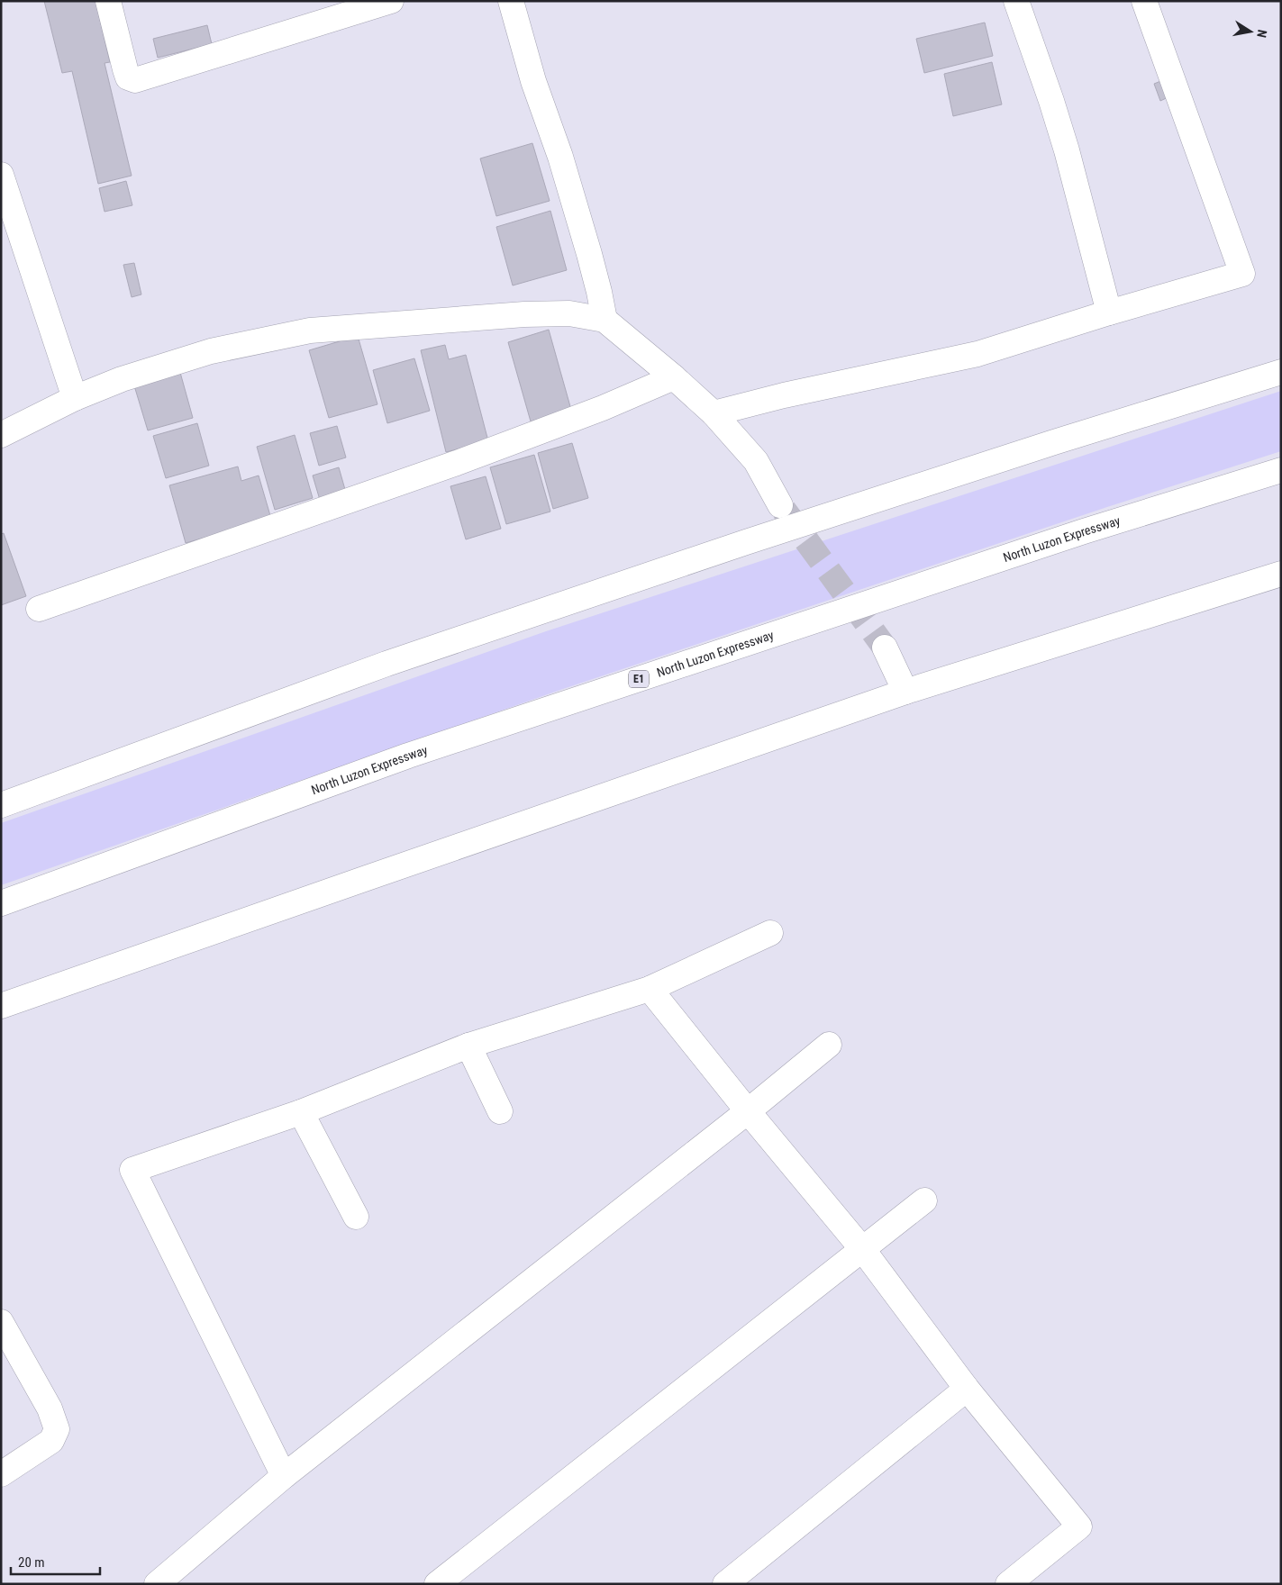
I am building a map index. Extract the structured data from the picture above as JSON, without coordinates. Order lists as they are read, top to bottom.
{
  "streets": {
    "main road": ["North Luzon Expressway", "E1"]
  },
  "scale_bar": "20 m",
  "north": "right"
}
